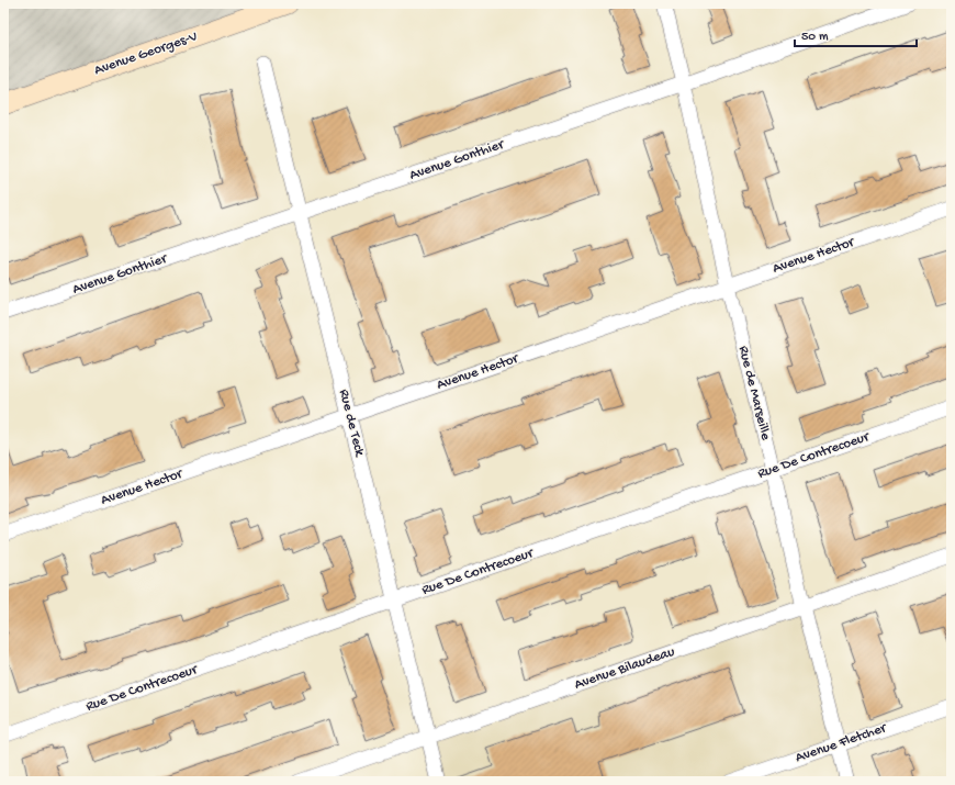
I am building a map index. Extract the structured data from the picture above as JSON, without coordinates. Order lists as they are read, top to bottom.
{
  "streets": {
    "street": [
      "Avenue Georges-V",
      "Avenue Gonthier",
      "Avenue Hector",
      "Rue de Marseille",
      "Rue de Teck",
      "Rue De Contrecoeur",
      "Avenue Bilaudeau",
      "Avenue Fletcher"
    ]
  },
  "crossings": [
    ["Avenue Gonthier", "Rue de Marseille"],
    ["Avenue Gonthier", "Rue de Teck"],
    ["Avenue Hector", "Rue de Marseille"],
    ["Avenue Hector", "Rue de Teck"],
    ["Rue de Marseille", "Rue De Contrecoeur"],
    ["Rue de Marseille", "Avenue Bilaudeau"],
    ["Rue de Marseille", "Avenue Fletcher"],
    ["Rue de Teck", "Rue De Contrecoeur"],
    ["Rue de Teck", "Avenue Bilaudeau"]
  ],
  "scale_bar": "50 m"
}
